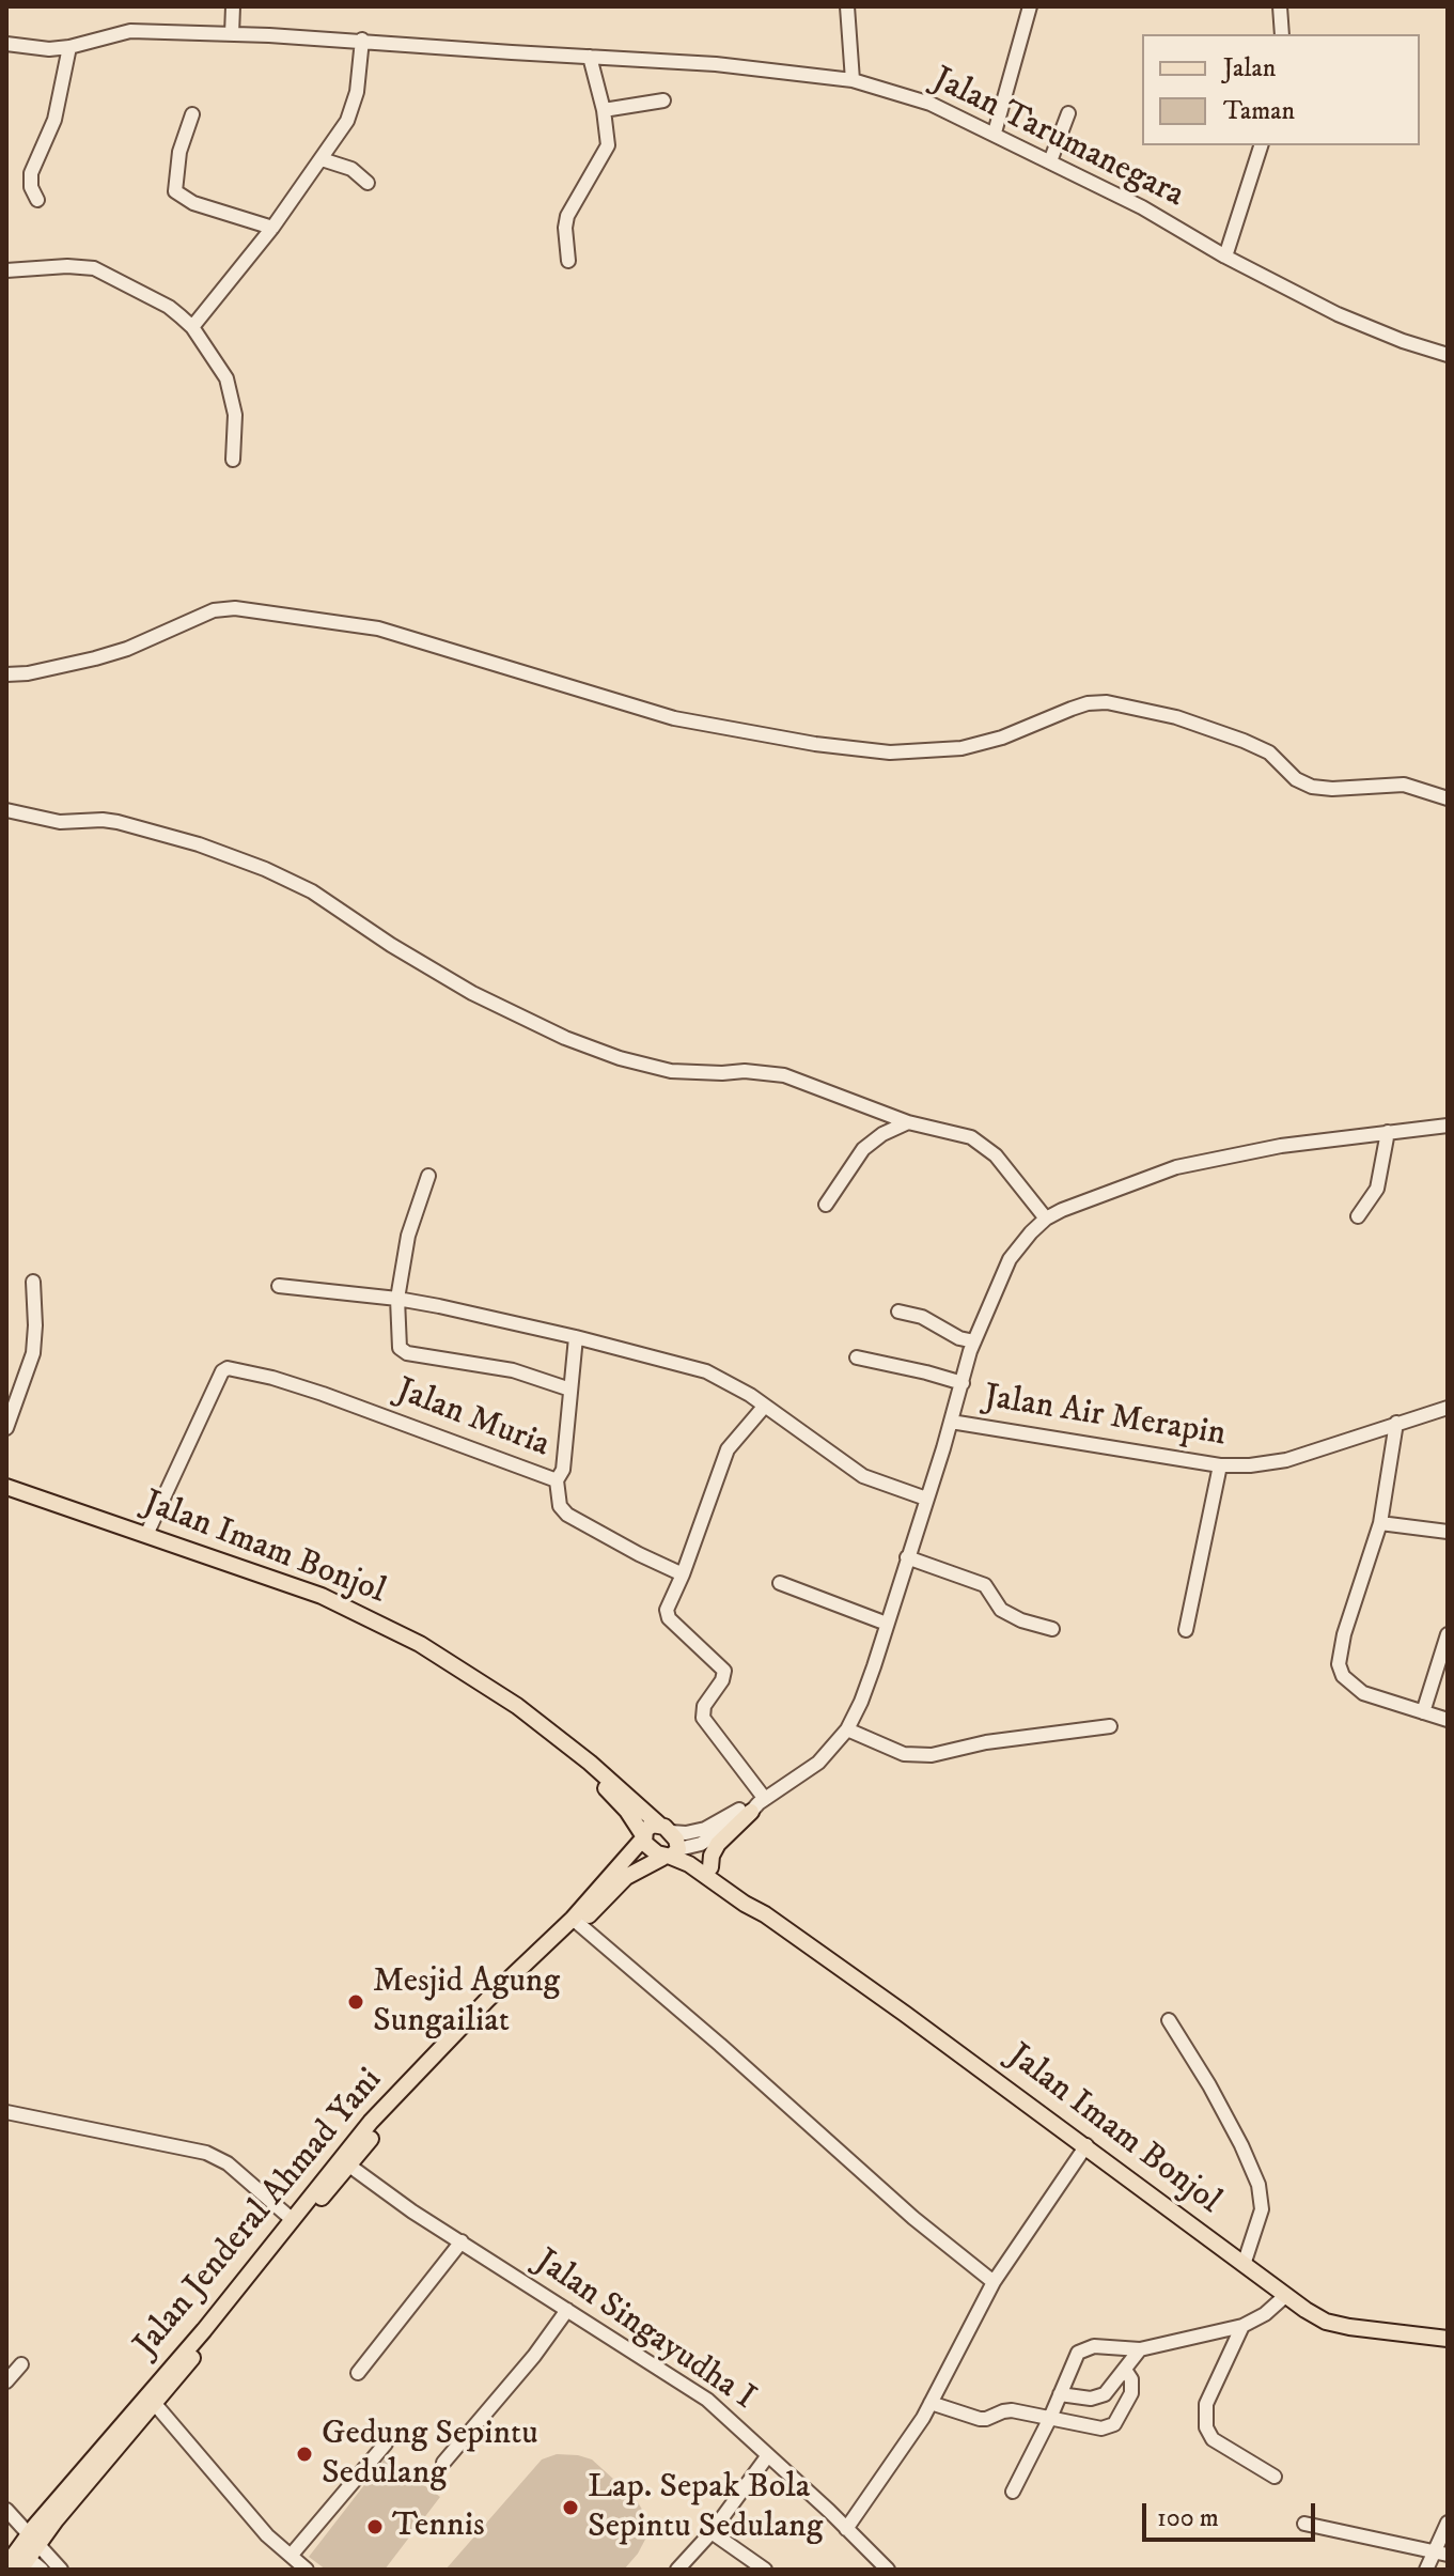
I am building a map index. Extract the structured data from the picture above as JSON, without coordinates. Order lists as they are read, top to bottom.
{
  "streets": {
    "main road": ["Jalan Imam Bonjol", "Jalan Jenderal Ahmad Yani"],
    "street": [
      "Jalan Tarumanegara",
      "Jalan Air Merapin",
      "Jalan Muria",
      "Jalan Singayudha I"
    ]
  },
  "crossings": [
    ["Jalan Muria", "Jalan Imam Bonjol"],
    ["Jalan Imam Bonjol", "Jalan Jenderal Ahmad Yani"],
    ["Jalan Jenderal Ahmad Yani", "Jalan Singayudha I"]
  ],
  "places": [
    "Mesjid Agung Sungailiat",
    "Gedung Sepintu Sedulang",
    "Lap. Sepak Bola Sepintu Sedulang",
    "Tennis"
  ],
  "legend": ["Jalan", "Taman"],
  "scale_bar": "100 m"
}
